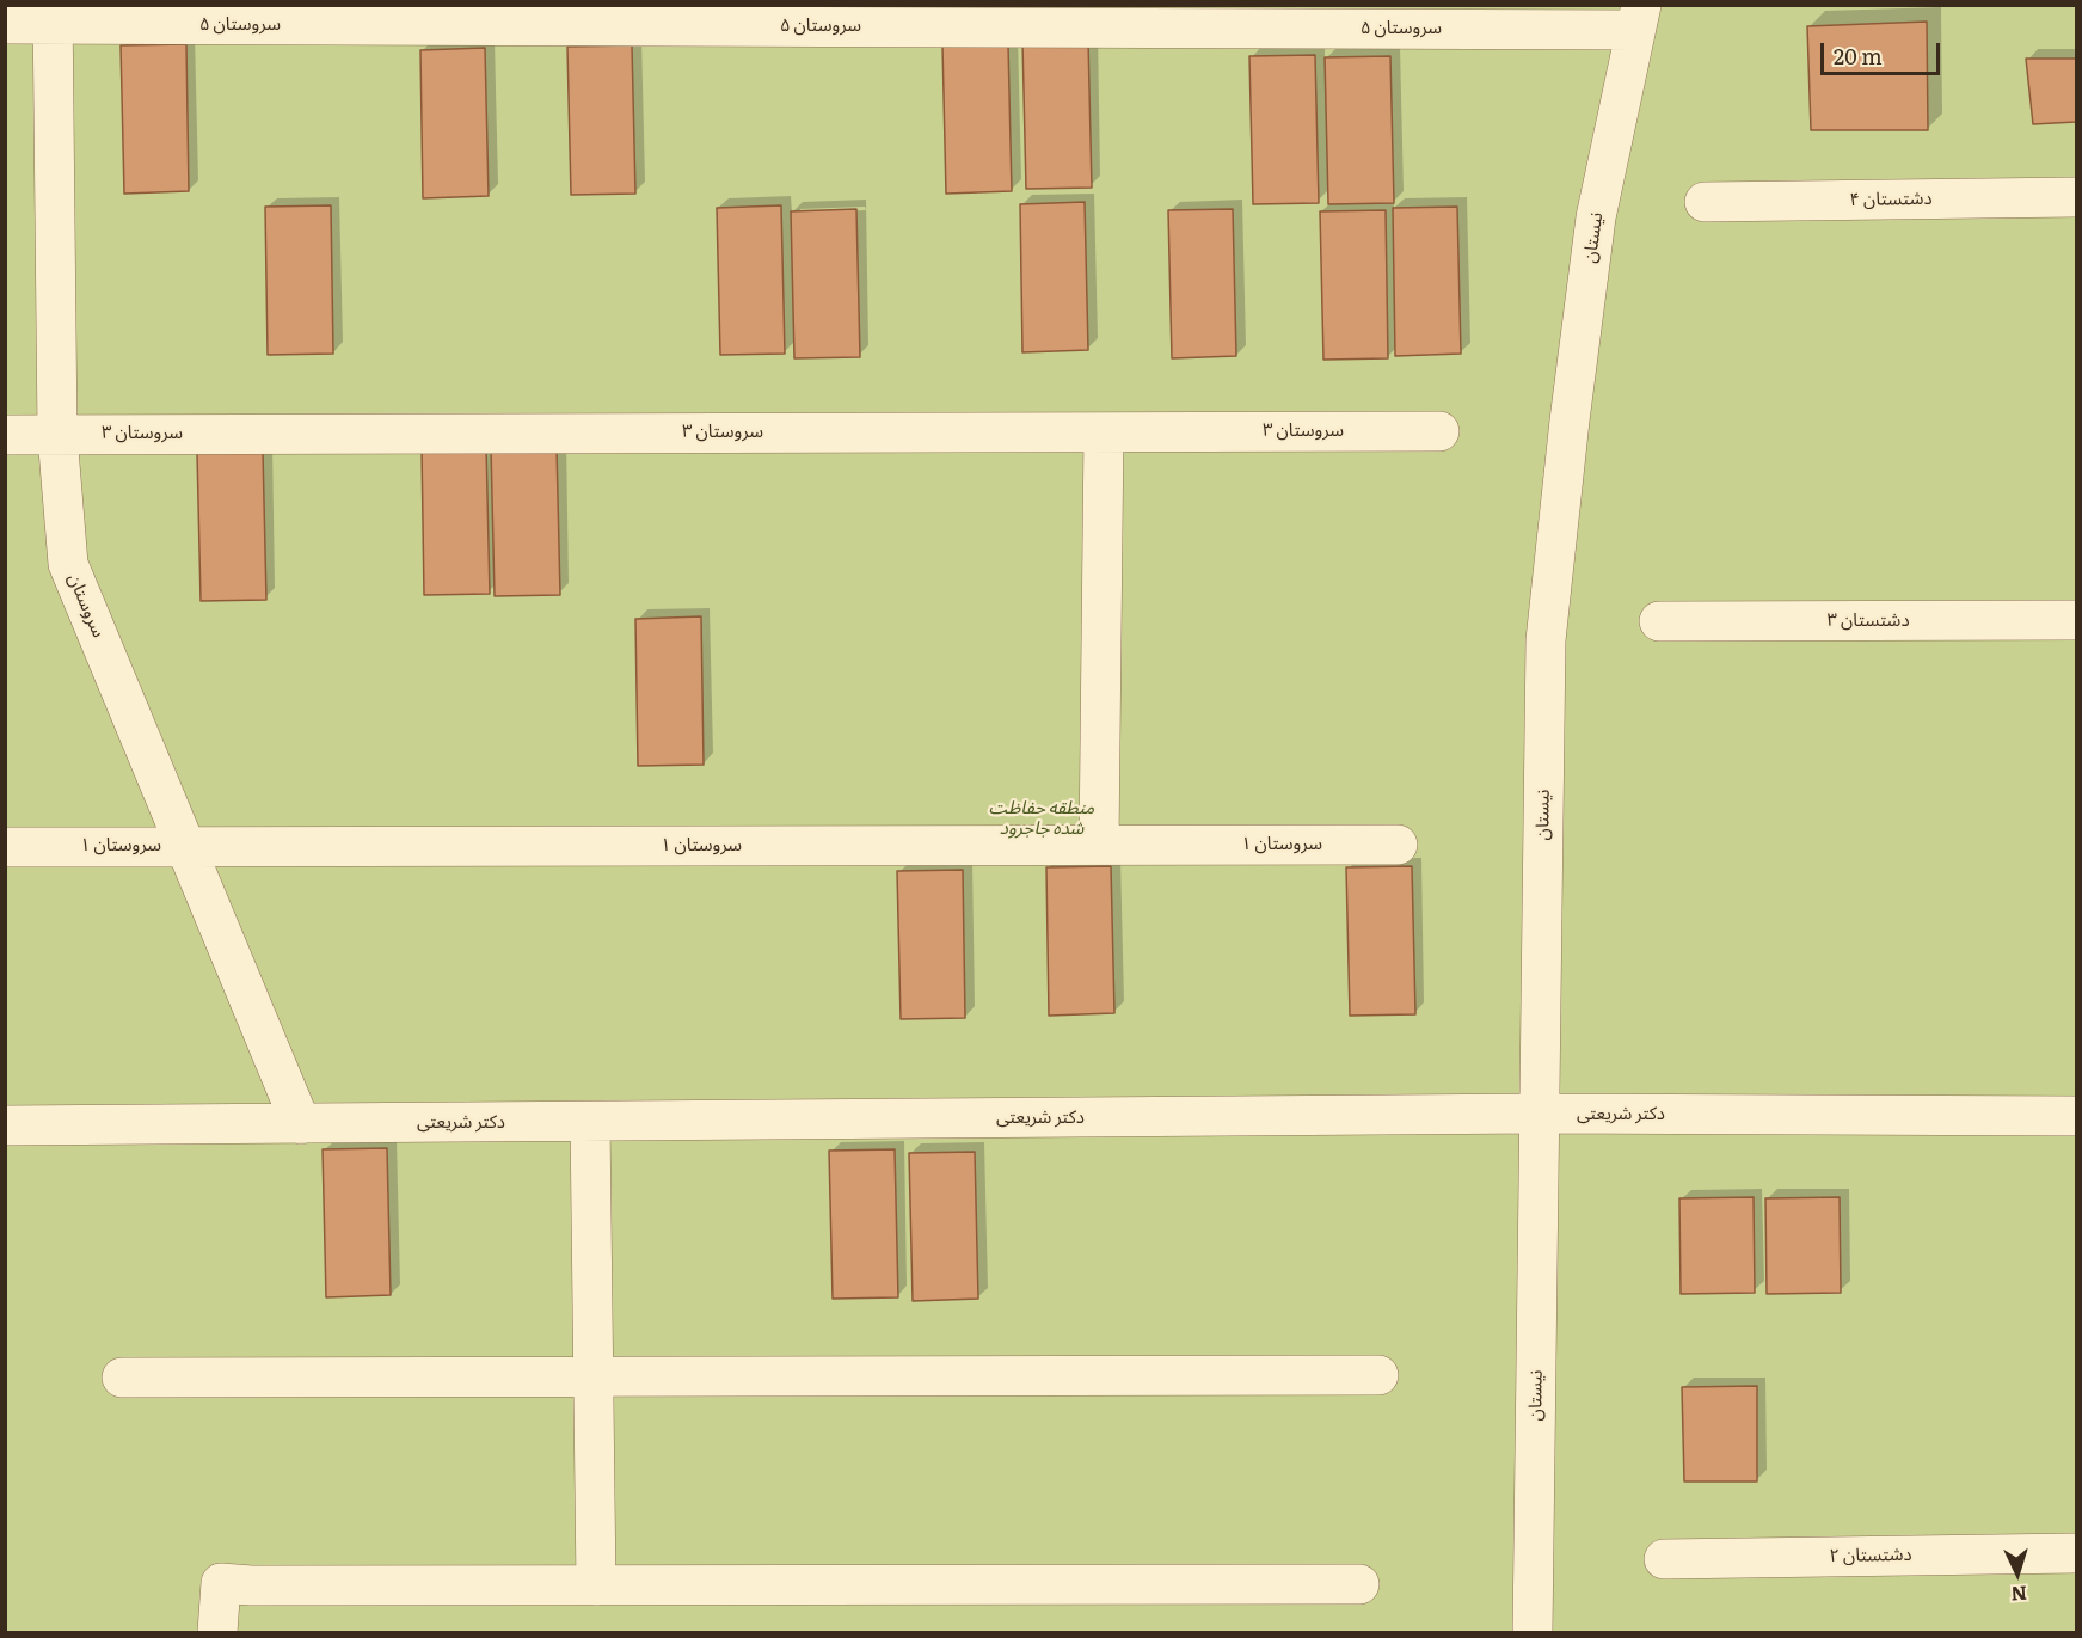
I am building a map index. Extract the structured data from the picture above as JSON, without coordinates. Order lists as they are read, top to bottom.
{
  "streets": {
    "street": [
      "سروستان ۵",
      "دشتستان ۴",
      "نیستان",
      "سروستان ۳",
      "سروستان",
      "دشتستان ۳",
      "سروستان ۱",
      "دکتر شریعتی",
      "دشتستان ۲"
    ]
  },
  "crossings": [
    ["سروستان ۵", "نیستان"],
    ["سروستان ۵", "سروستان"],
    ["نیستان", "دکتر شریعتی"],
    ["سروستان ۳", "سروستان"],
    ["سروستان", "سروستان ۱"],
    ["سروستان", "دکتر شریعتی"]
  ],
  "parks": ["منطقه حفاظت شده جاجرود"],
  "scale_bar": "20 m",
  "north": "bottom"
}
